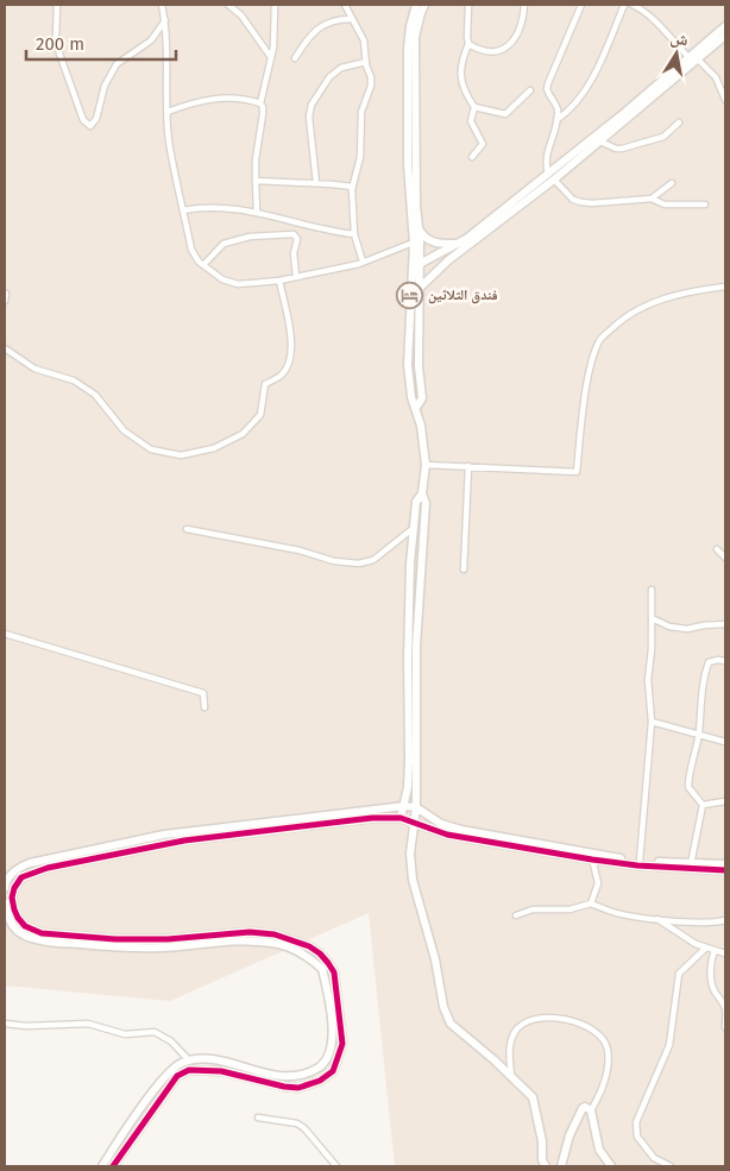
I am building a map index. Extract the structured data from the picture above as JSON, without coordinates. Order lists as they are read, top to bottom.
{
  "places": {
    "hotel": ["فندق الثلاثين"]
  },
  "scale_bar": "200 m",
  "north": "top"
}
